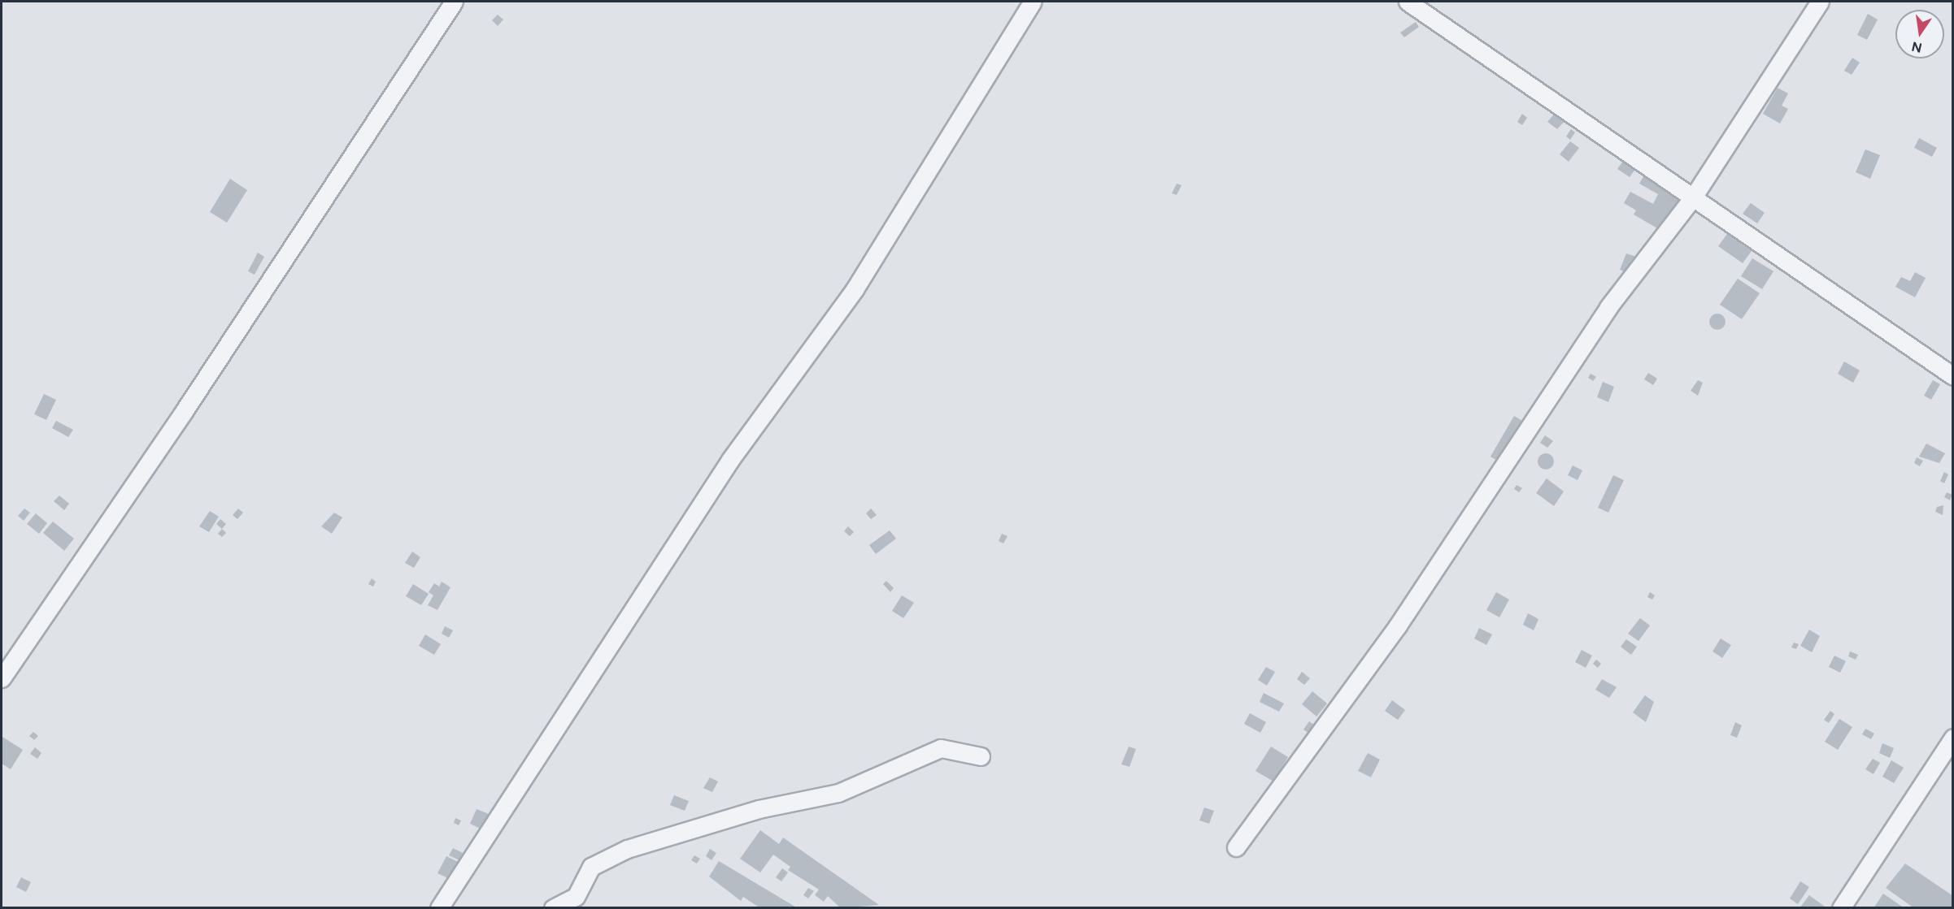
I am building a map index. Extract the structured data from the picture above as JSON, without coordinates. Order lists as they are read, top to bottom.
{
  "north": "bottom"
}
